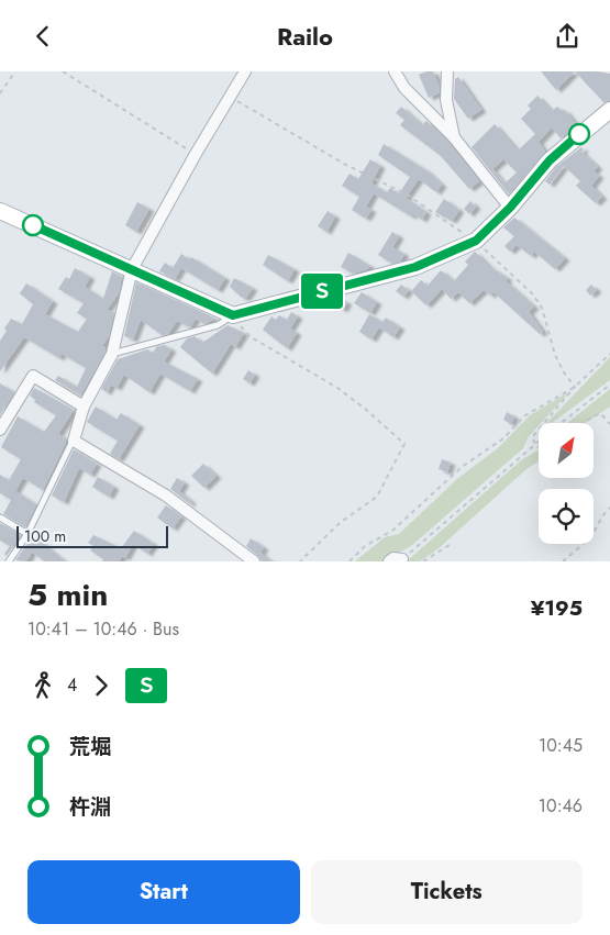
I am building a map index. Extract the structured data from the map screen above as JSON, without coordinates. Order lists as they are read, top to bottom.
{
  "lines": ["bus line Ｓ"],
  "scale_bar": "100 m",
  "north": "top right",
  "page": {
    "header": "Railo",
    "on_map": "Ｓ",
    "scale": "100 m",
    "heading": ["5 min", "10:41 – 10:46 · Bus", "¥195"],
    "legs": ["4", "Ｓ"],
    "list": [
      {
        "name": "荒堀",
        "value": "10:45"
      },
      {
        "name": "杵淵",
        "value": "10:46"
      }
    ],
    "buttons": ["Start", "Tickets"]
  }
}
